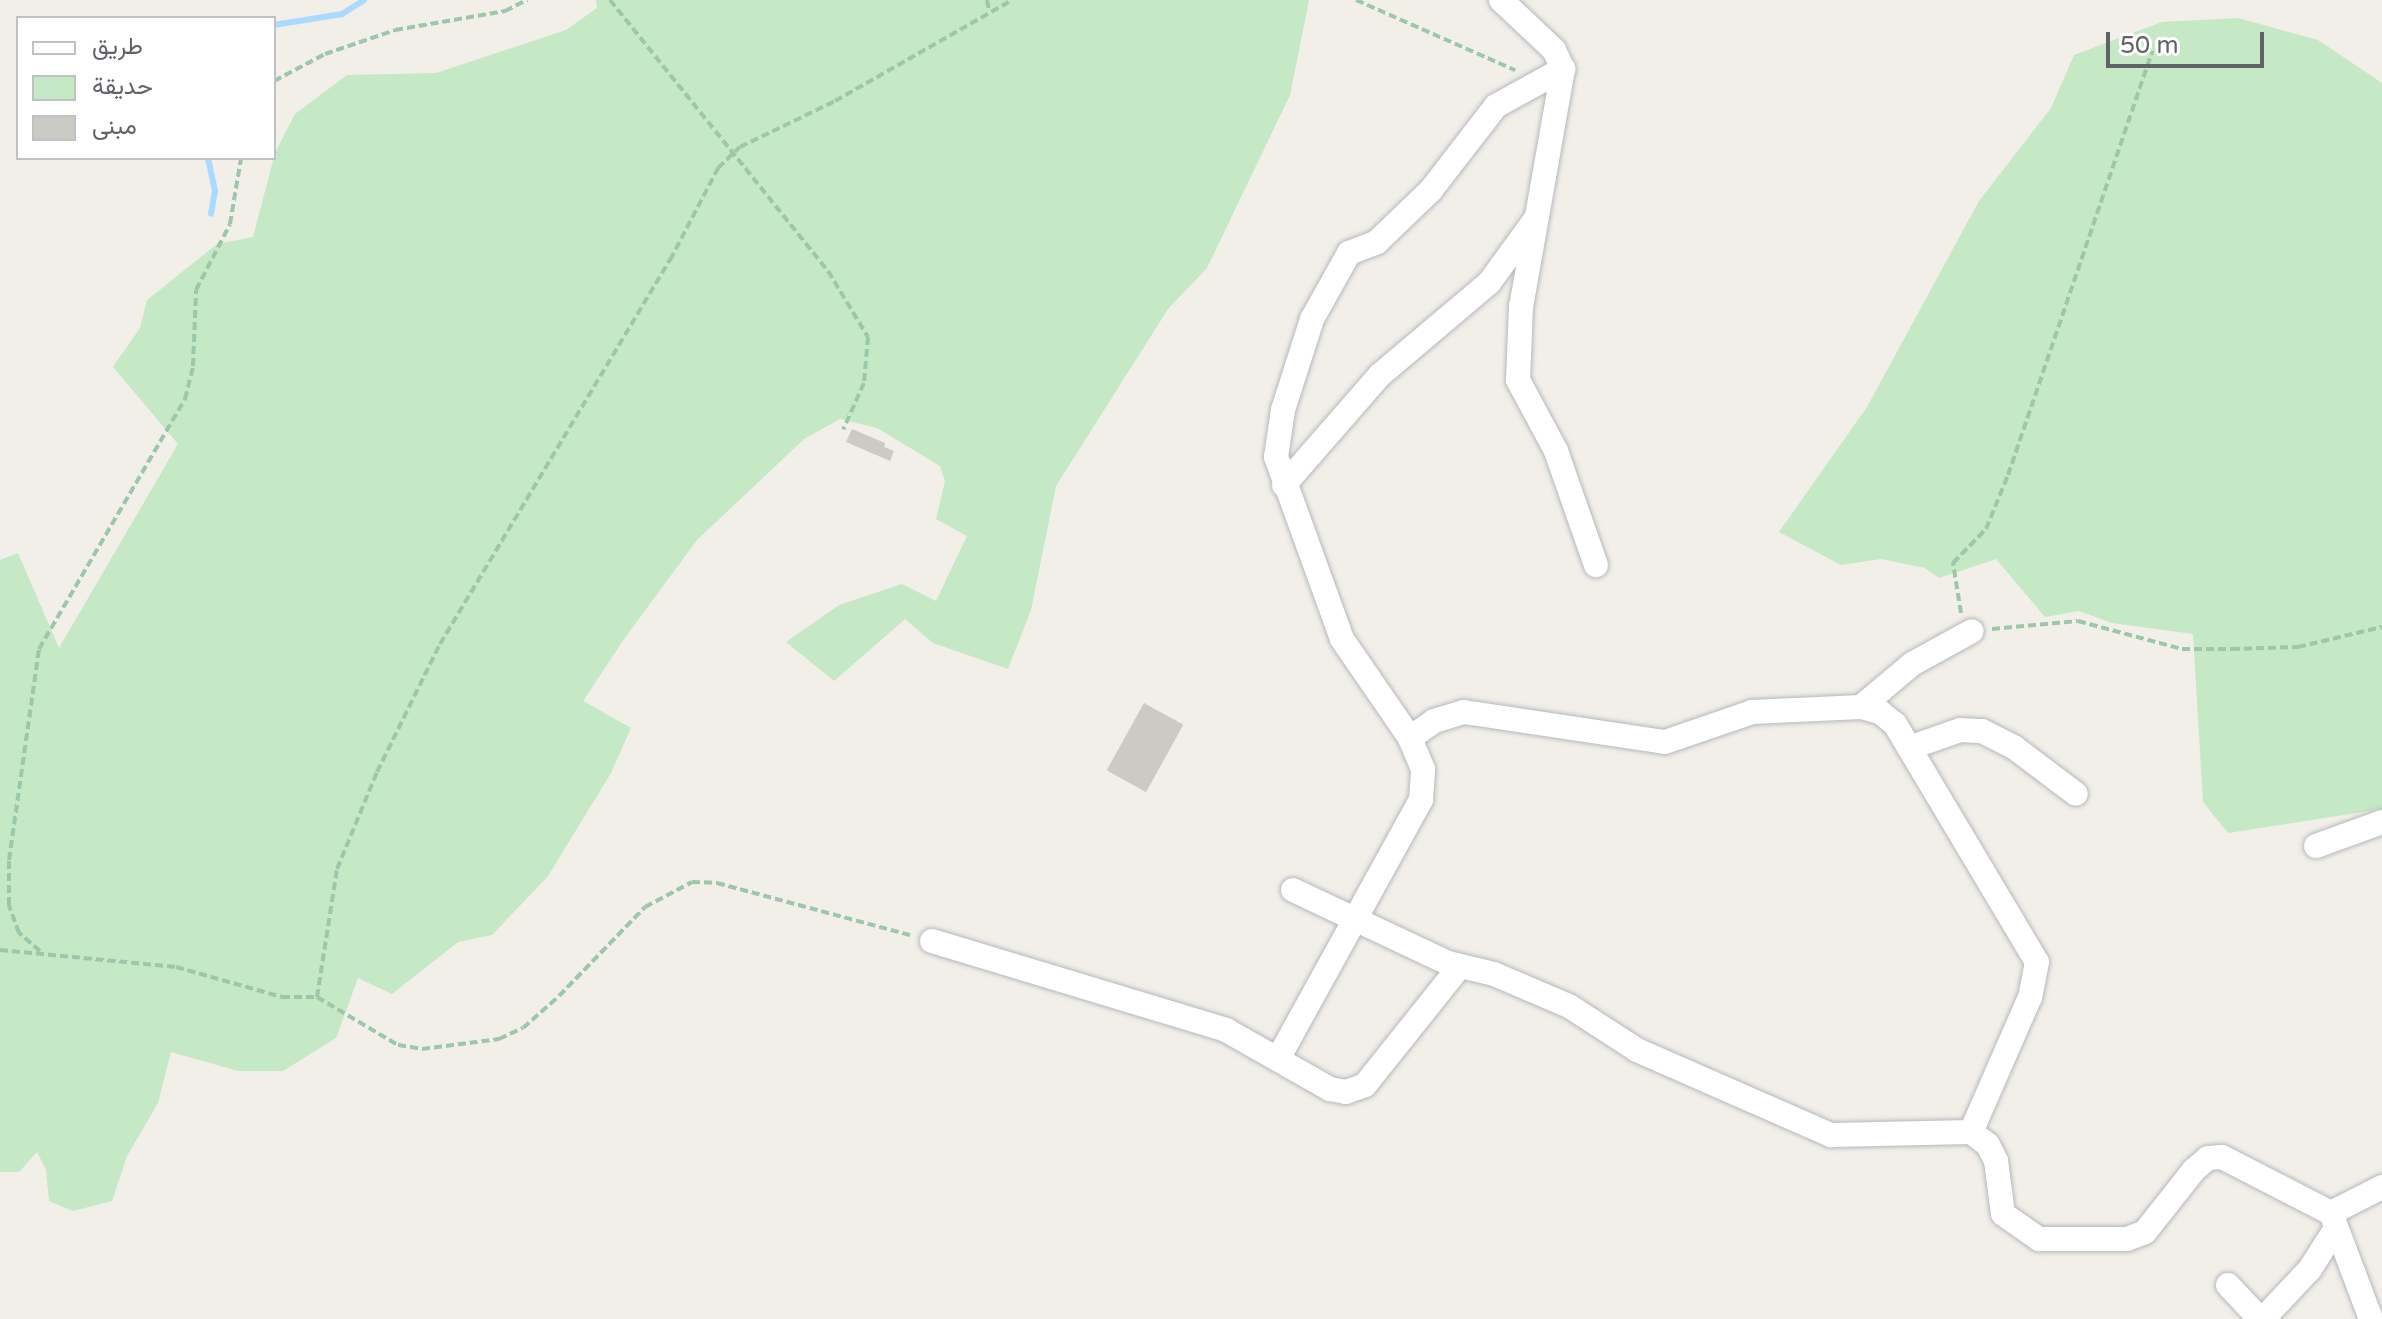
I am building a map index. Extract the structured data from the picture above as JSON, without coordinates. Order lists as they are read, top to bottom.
{
  "legend": ["طريق", "حديقة", "مبنى"],
  "scale_bar": "50 m"
}
